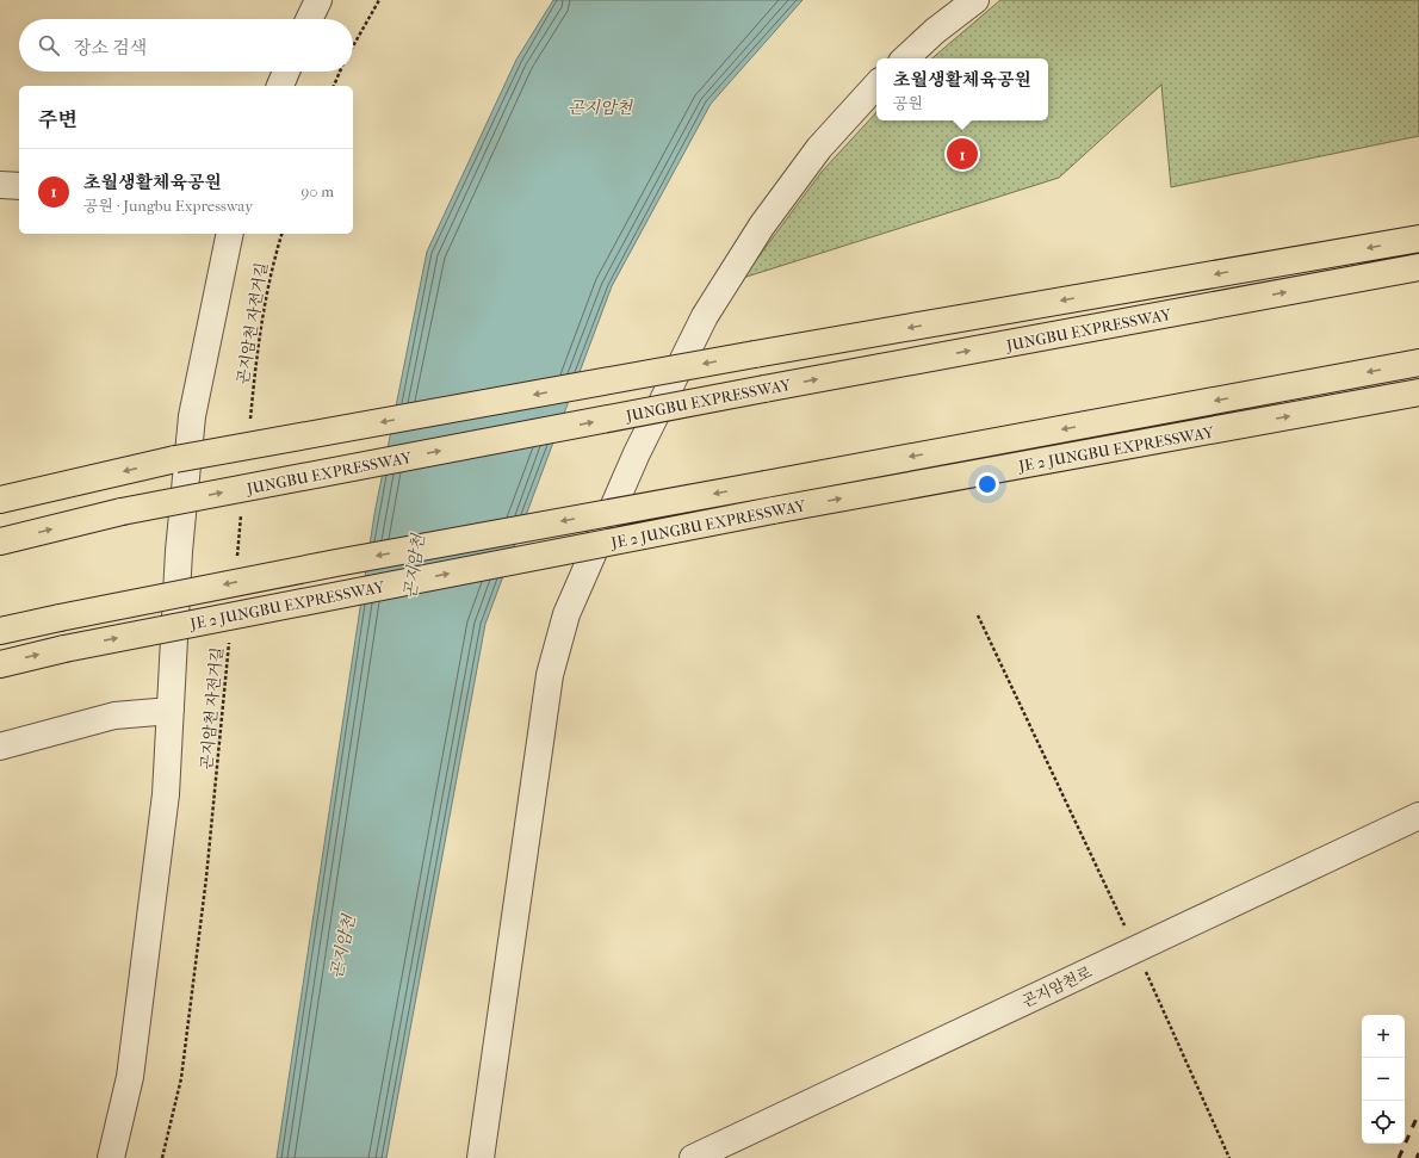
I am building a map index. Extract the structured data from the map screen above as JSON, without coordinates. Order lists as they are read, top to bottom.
{
  "streets": {
    "highway": ["JUNGBU EXPRESSWAY", "JE 2 JUNGBU EXPRESSWAY"],
    "street": ["곤지암천로"],
    "path": ["곤지암천 자전거길"]
  },
  "water": ["곤지암천"],
  "page": {
    "search": "장소 검색",
    "popup": ["초월생활체육공원", "공원"],
    "heading": "주변",
    "pins": "1",
    "list": [
      {
        "mark": "1",
        "name": "초월생활체육공원",
        "note": "공원 · Jungbu Expressway",
        "value": "90 m"
      }
    ],
    "map_buttons": ["+", "−"]
  }
}
